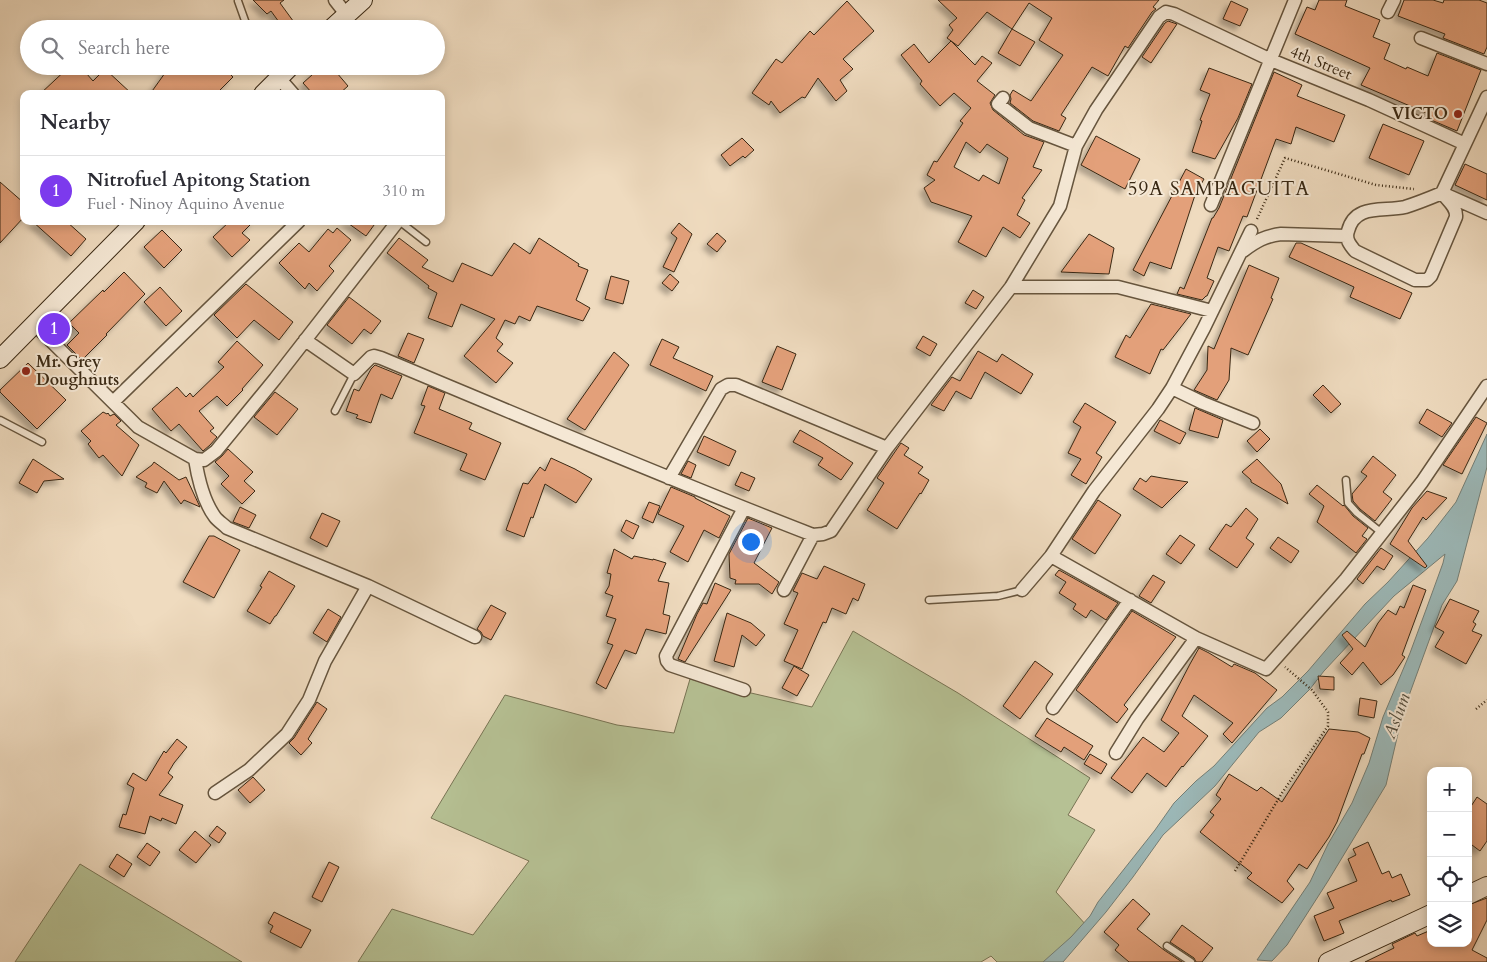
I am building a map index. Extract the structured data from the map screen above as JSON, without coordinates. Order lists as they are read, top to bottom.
{
  "streets": {
    "street": ["4th Street"]
  },
  "districts": ["59A SAMPAGUITA"],
  "water": ["Aslum"],
  "places": ["VICTO", "Mr. Grey Doughnuts"],
  "page": {
    "search": "Search here",
    "heading": "Nearby",
    "list": [
      {
        "mark": "1",
        "name": "Nitrofuel Apitong Station",
        "note": "Fuel · Ninoy Aquino Avenue",
        "value": "310 m"
      }
    ],
    "pins": "1",
    "map_buttons": ["+", "−"]
  }
}
